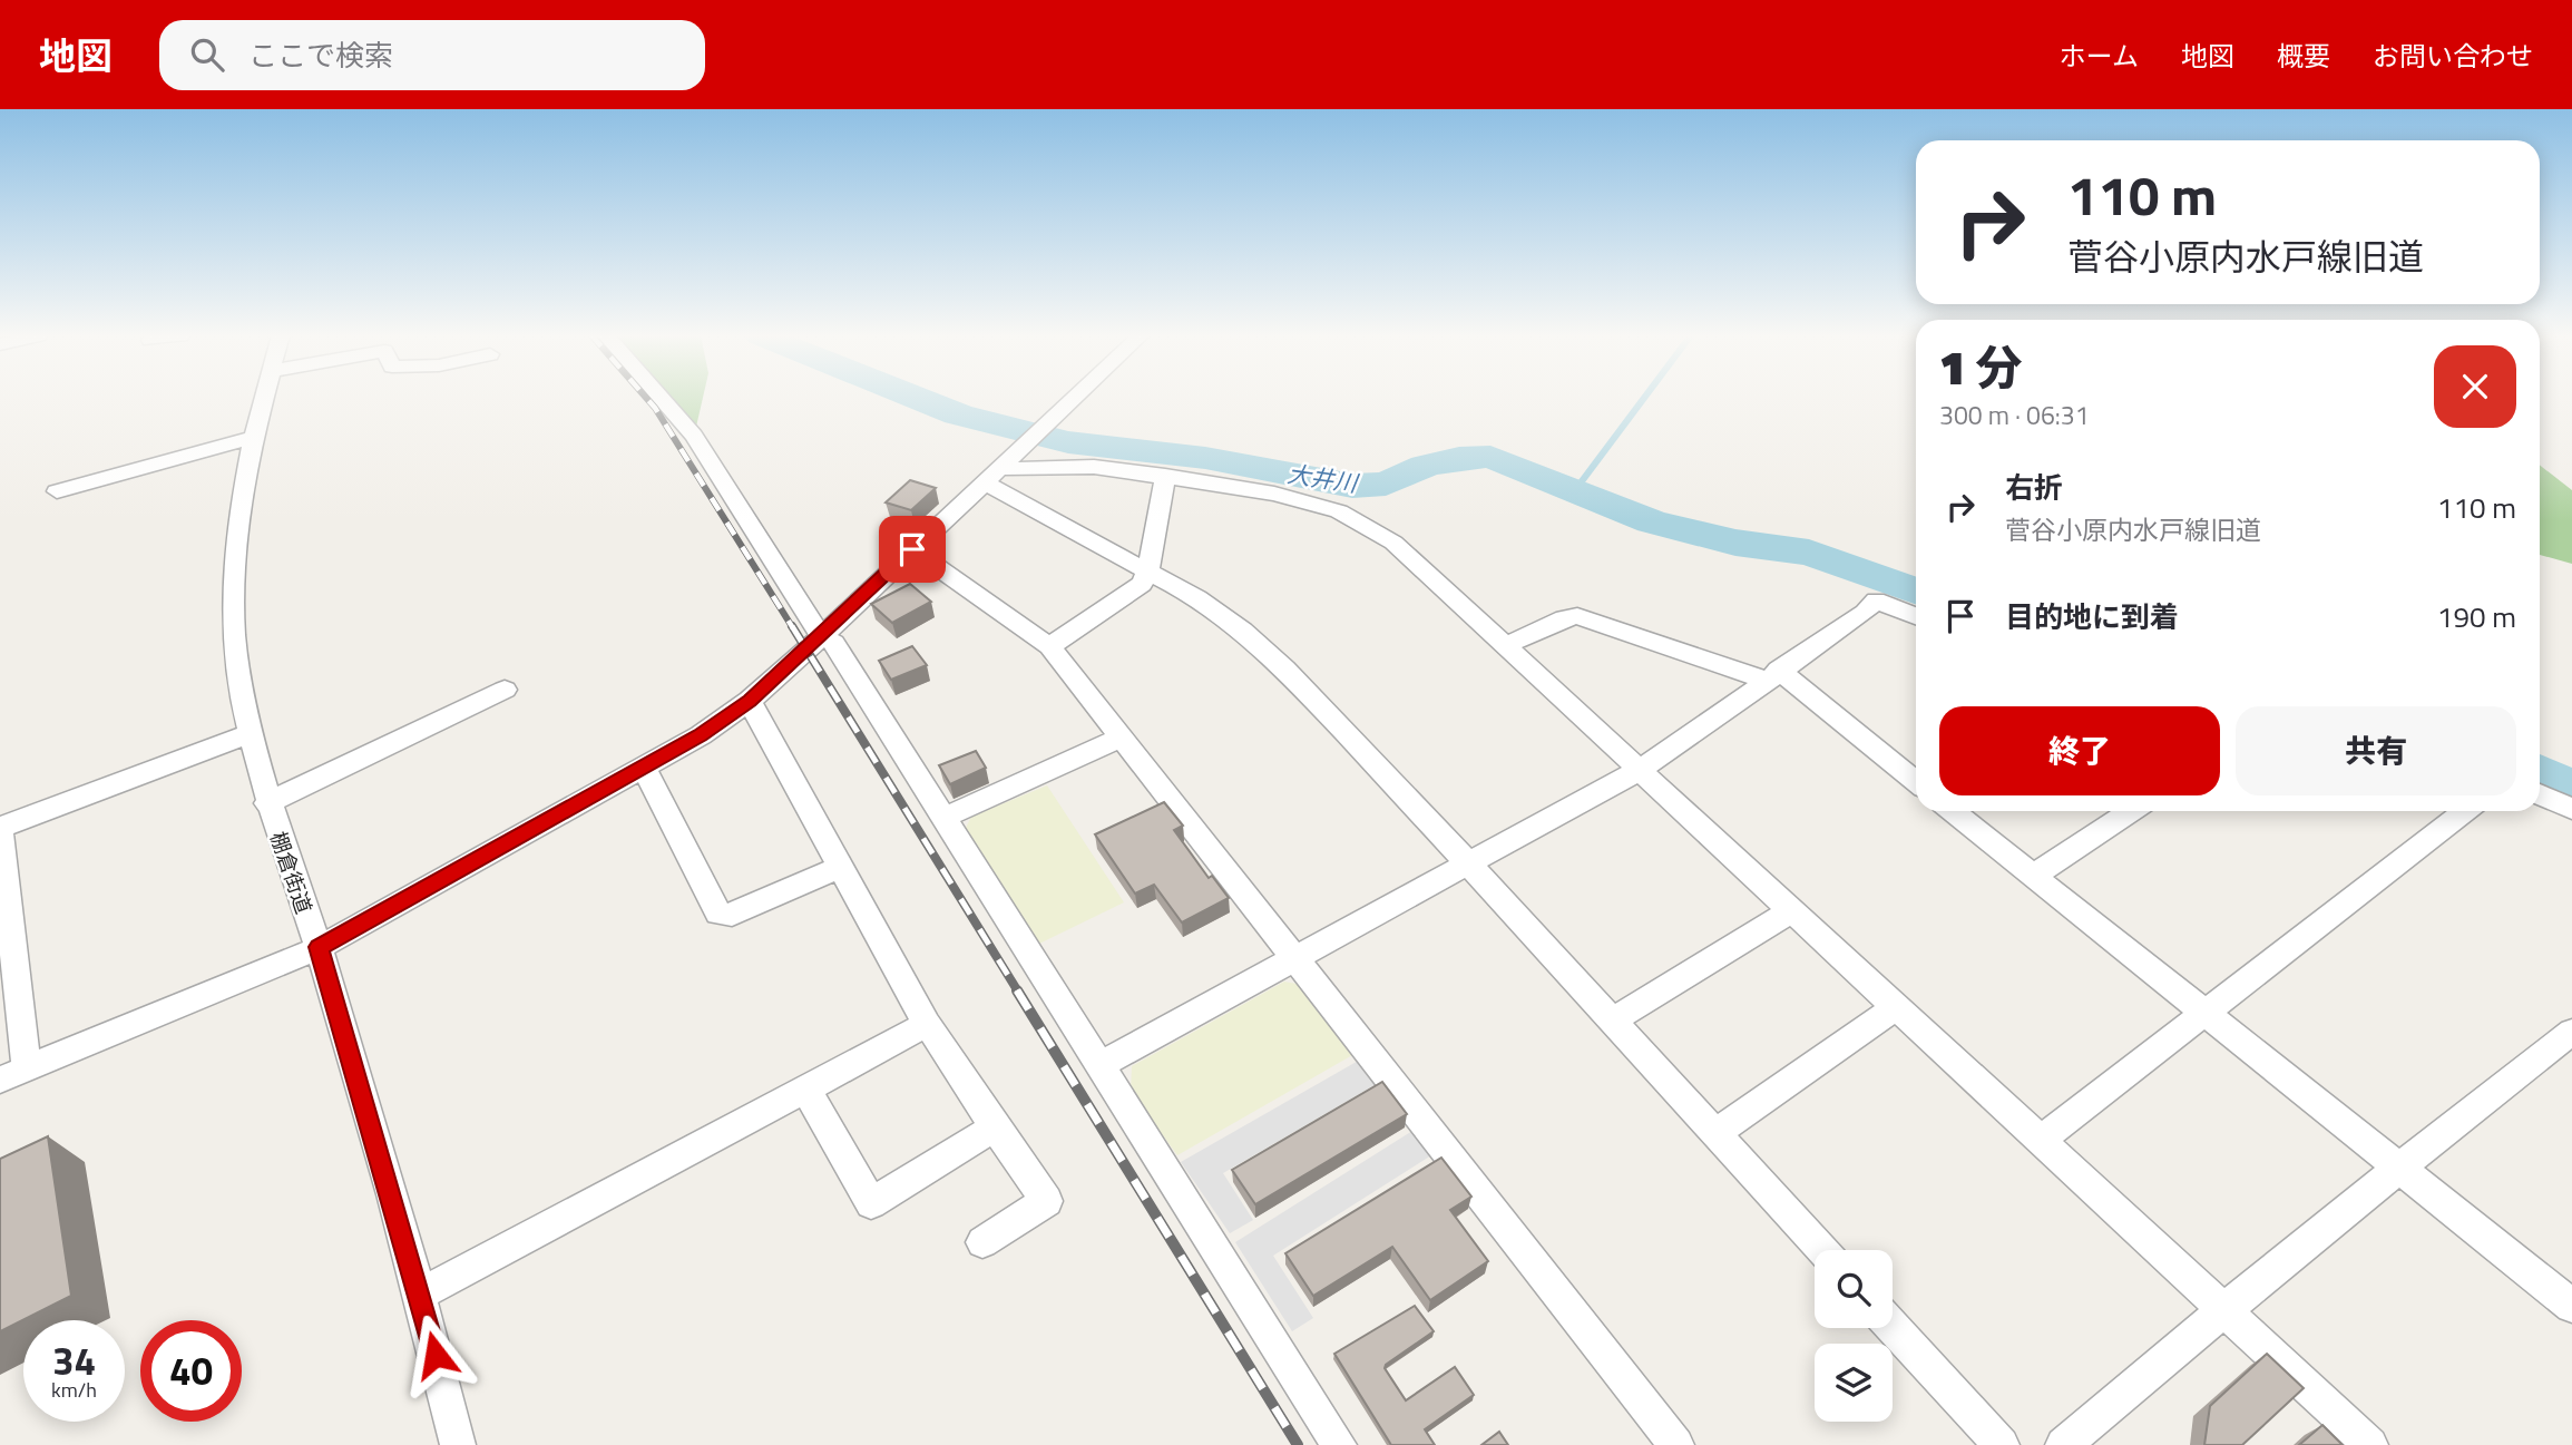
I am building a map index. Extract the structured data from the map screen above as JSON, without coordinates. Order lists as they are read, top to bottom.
{
  "streets": {
    "street": ["棚倉街道"]
  },
  "water": ["大井川"],
  "page": {
    "header": "地図",
    "search": "ここで検索",
    "nav": [
      "ホーム",
      "地図",
      "概要",
      "お問い合わせ"
    ],
    "turn": ["110 m", "菅谷小原内水戸線旧道"],
    "heading": ["1 分", "300 m · 06:31"],
    "list": [
      {
        "name": "右折",
        "note": "菅谷小原内水戸線旧道",
        "value": "110 m"
      },
      {
        "name": "目的地に到着",
        "value": "190 m"
      }
    ],
    "buttons": ["終了", "共有"],
    "speed": "34 km/h",
    "limit": "40"
  }
}
